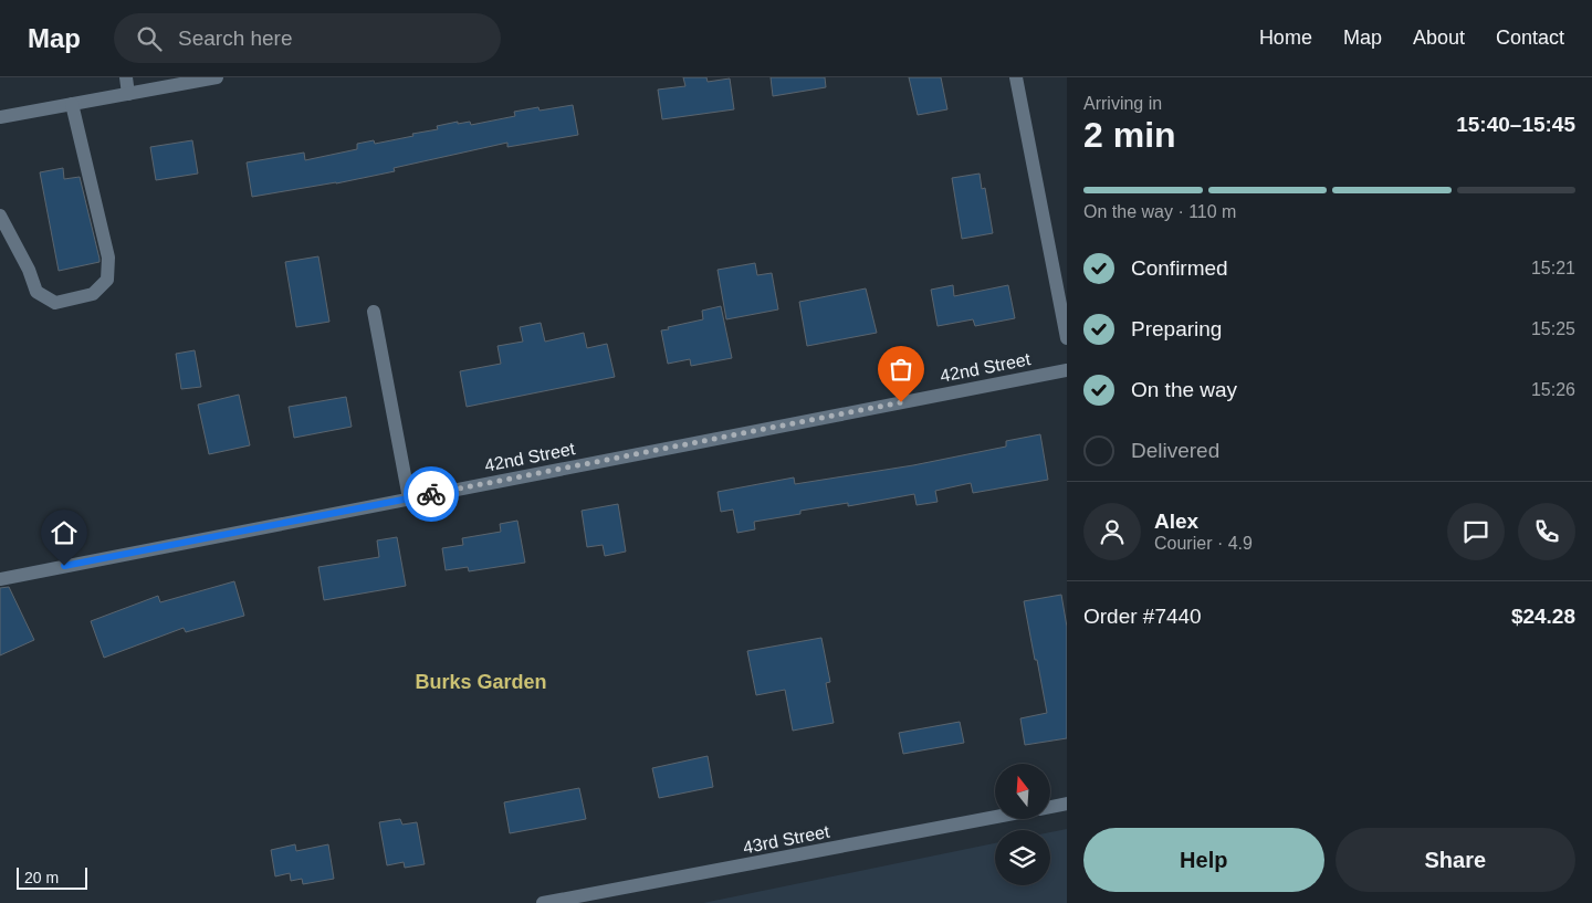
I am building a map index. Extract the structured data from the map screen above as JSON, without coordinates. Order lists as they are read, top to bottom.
{
  "streets": {
    "street": ["42nd Street", "43rd Street"]
  },
  "districts": ["Burks Garden"],
  "scale_bar": "20 m",
  "north": "top",
  "page": {
    "header": "Map",
    "search": "Search here",
    "nav": [
      "Home",
      "Map",
      "About",
      "Contact"
    ],
    "heading": ["2 min", "Arriving in", "15:40–15:45"],
    "panel": [
      "Alex",
      "Courier · 4.9",
      "Order #7440",
      "$24.28"
    ],
    "bar": "On the way · 110 m",
    "list": [
      ["Confirmed", "15:21"],
      ["Preparing", "15:25"],
      ["On the way", "15:26"],
      "Delivered"
    ],
    "buttons": ["Help", "Share"],
    "scale": "20 m"
  }
}
